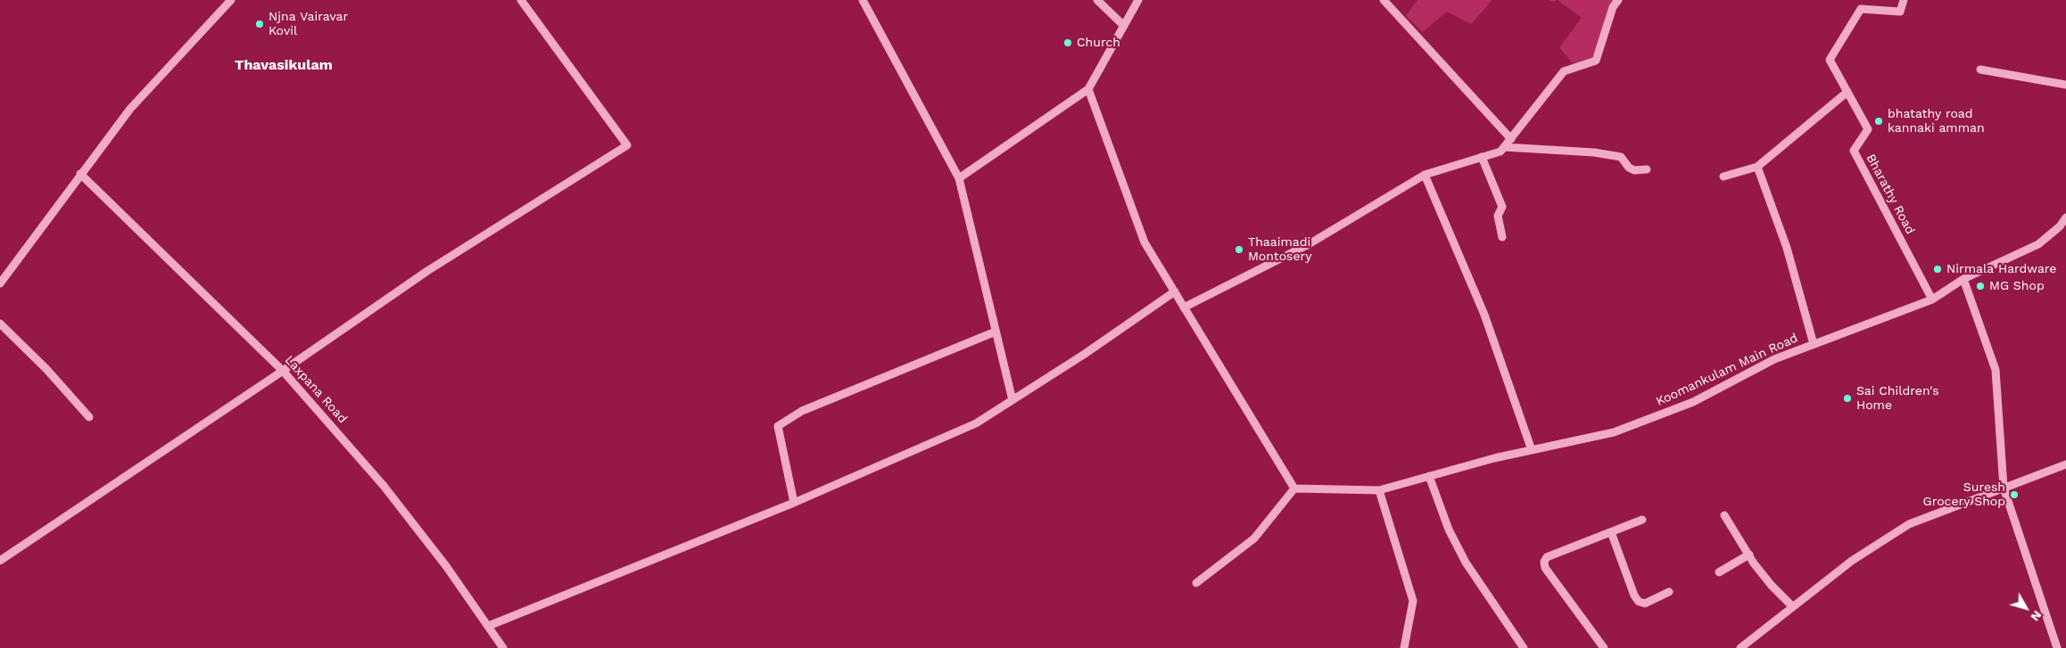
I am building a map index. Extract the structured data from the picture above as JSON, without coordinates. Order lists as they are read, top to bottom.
{
  "streets": {
    "street": ["Bharathy Road", "Koomankulam Main Road", "Laxpana Road"]
  },
  "crossings": [
    ["Bharathy Road", "Koomankulam Main Road"]
  ],
  "districts": ["Thavasikulam"],
  "places": [
    "Njna Vairavar Kovil",
    "Church",
    "bhatathy road kannaki amman",
    "Thaaimadi Montosery",
    "Nirmala Hardware",
    "MG Shop",
    "Sai Children's Home",
    "Suresh Grocery Shop"
  ],
  "north": "bottom right"
}
